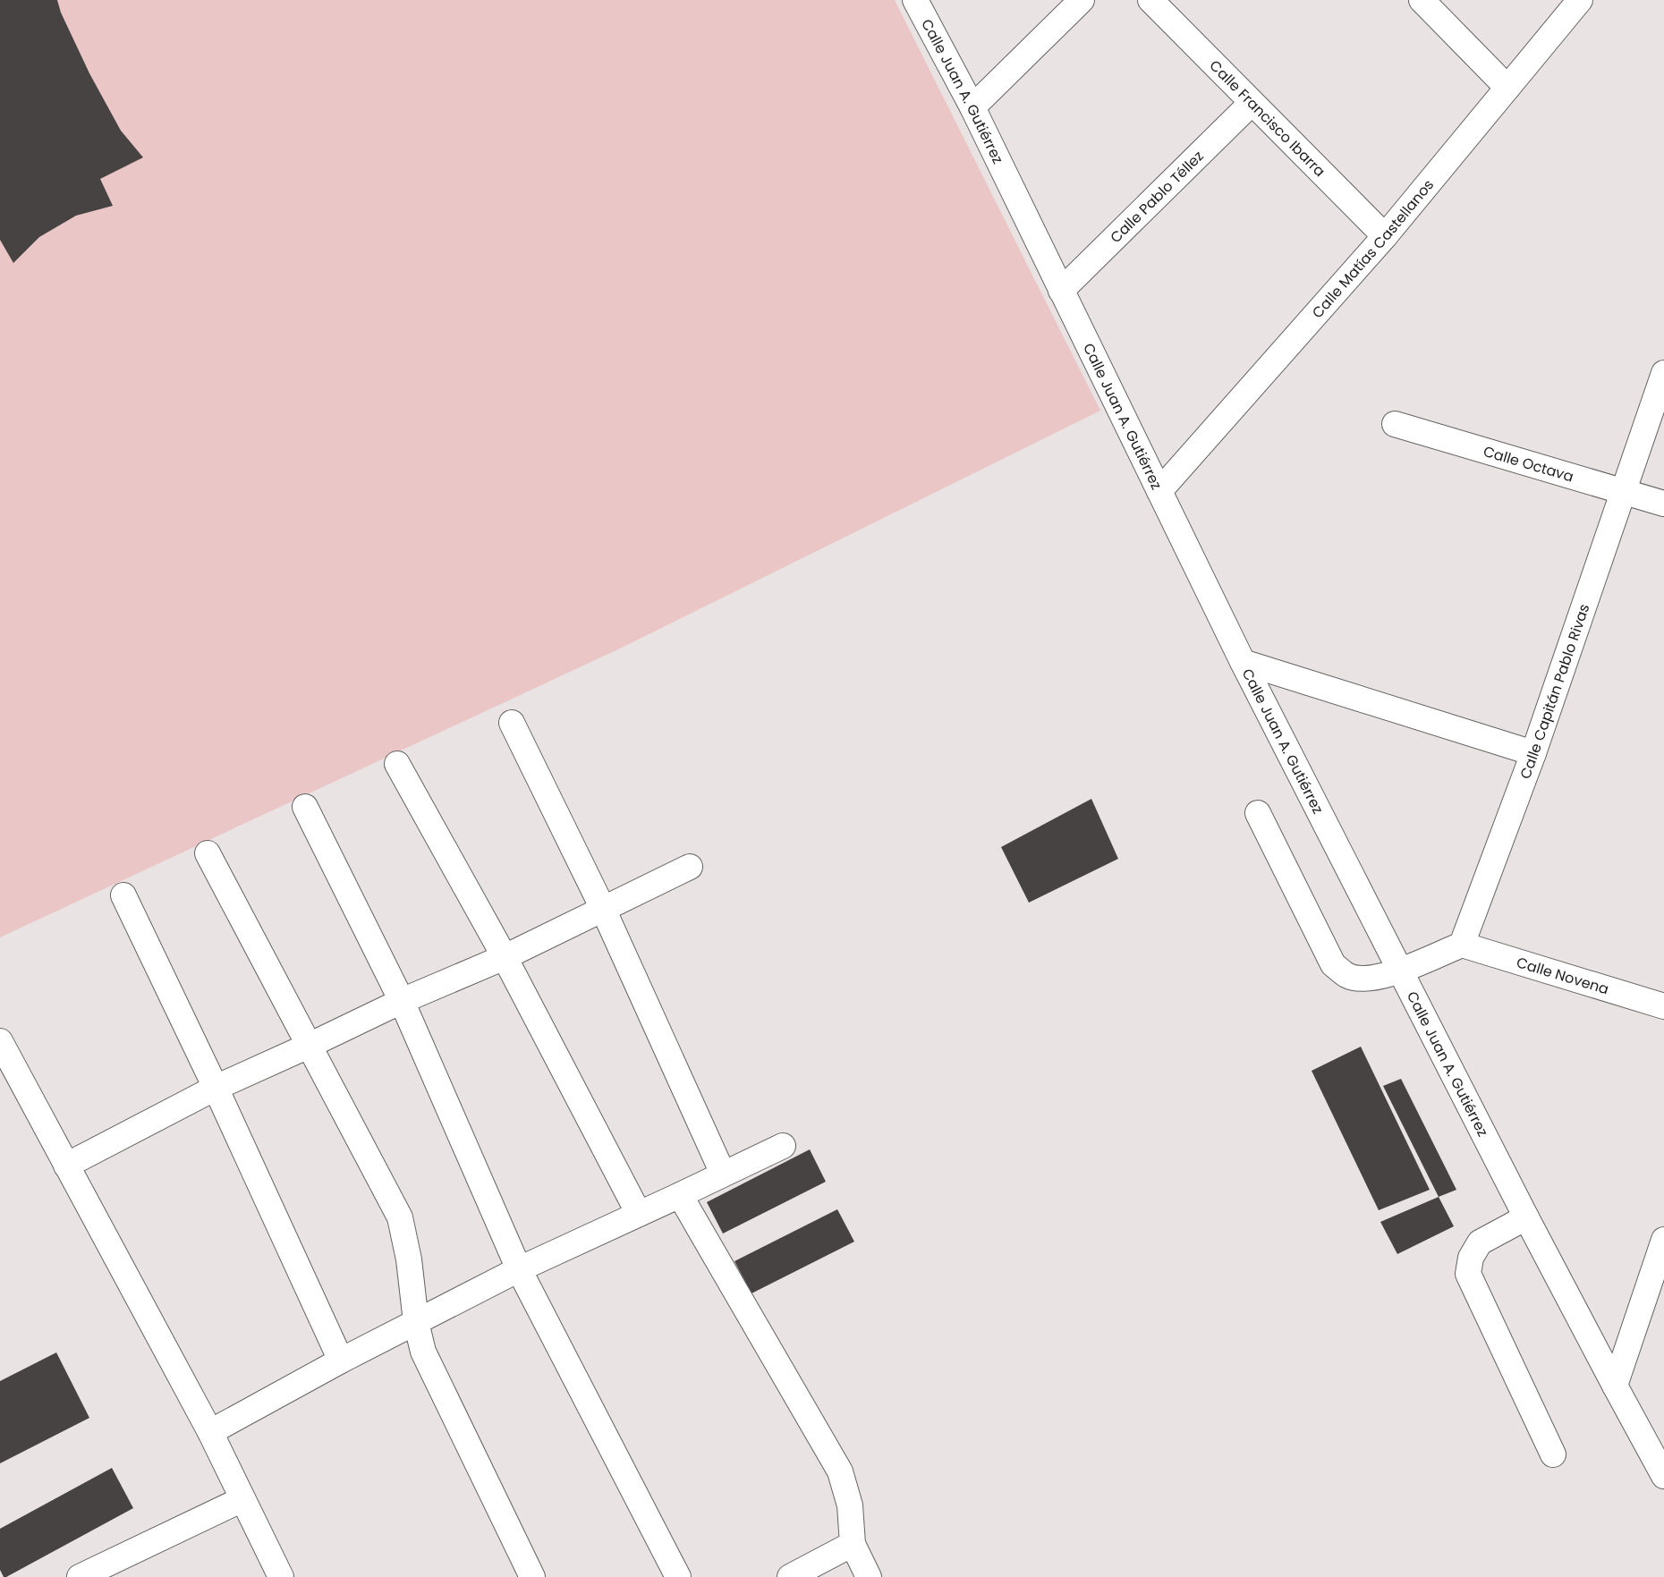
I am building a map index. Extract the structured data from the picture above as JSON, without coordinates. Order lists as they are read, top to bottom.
{
  "streets": {
    "street": [
      "Calle Juan A. Gutiérrez",
      "Calle Francisco Ibarra",
      "Calle Pablo Téllez",
      "Calle Matías Castellanos",
      "Calle Octava",
      "Calle Capitán Pablo Rivas",
      "Calle Novena"
    ]
  },
  "crossings": [
    ["Calle Juan A. Gutiérrez", "Calle Pablo Téllez"],
    ["Calle Juan A. Gutiérrez", "Calle Matías Castellanos"],
    ["Calle Francisco Ibarra", "Calle Pablo Téllez"],
    ["Calle Francisco Ibarra", "Calle Matías Castellanos"],
    ["Calle Octava", "Calle Capitán Pablo Rivas"],
    ["Calle Capitán Pablo Rivas", "Calle Novena"]
  ]
}
